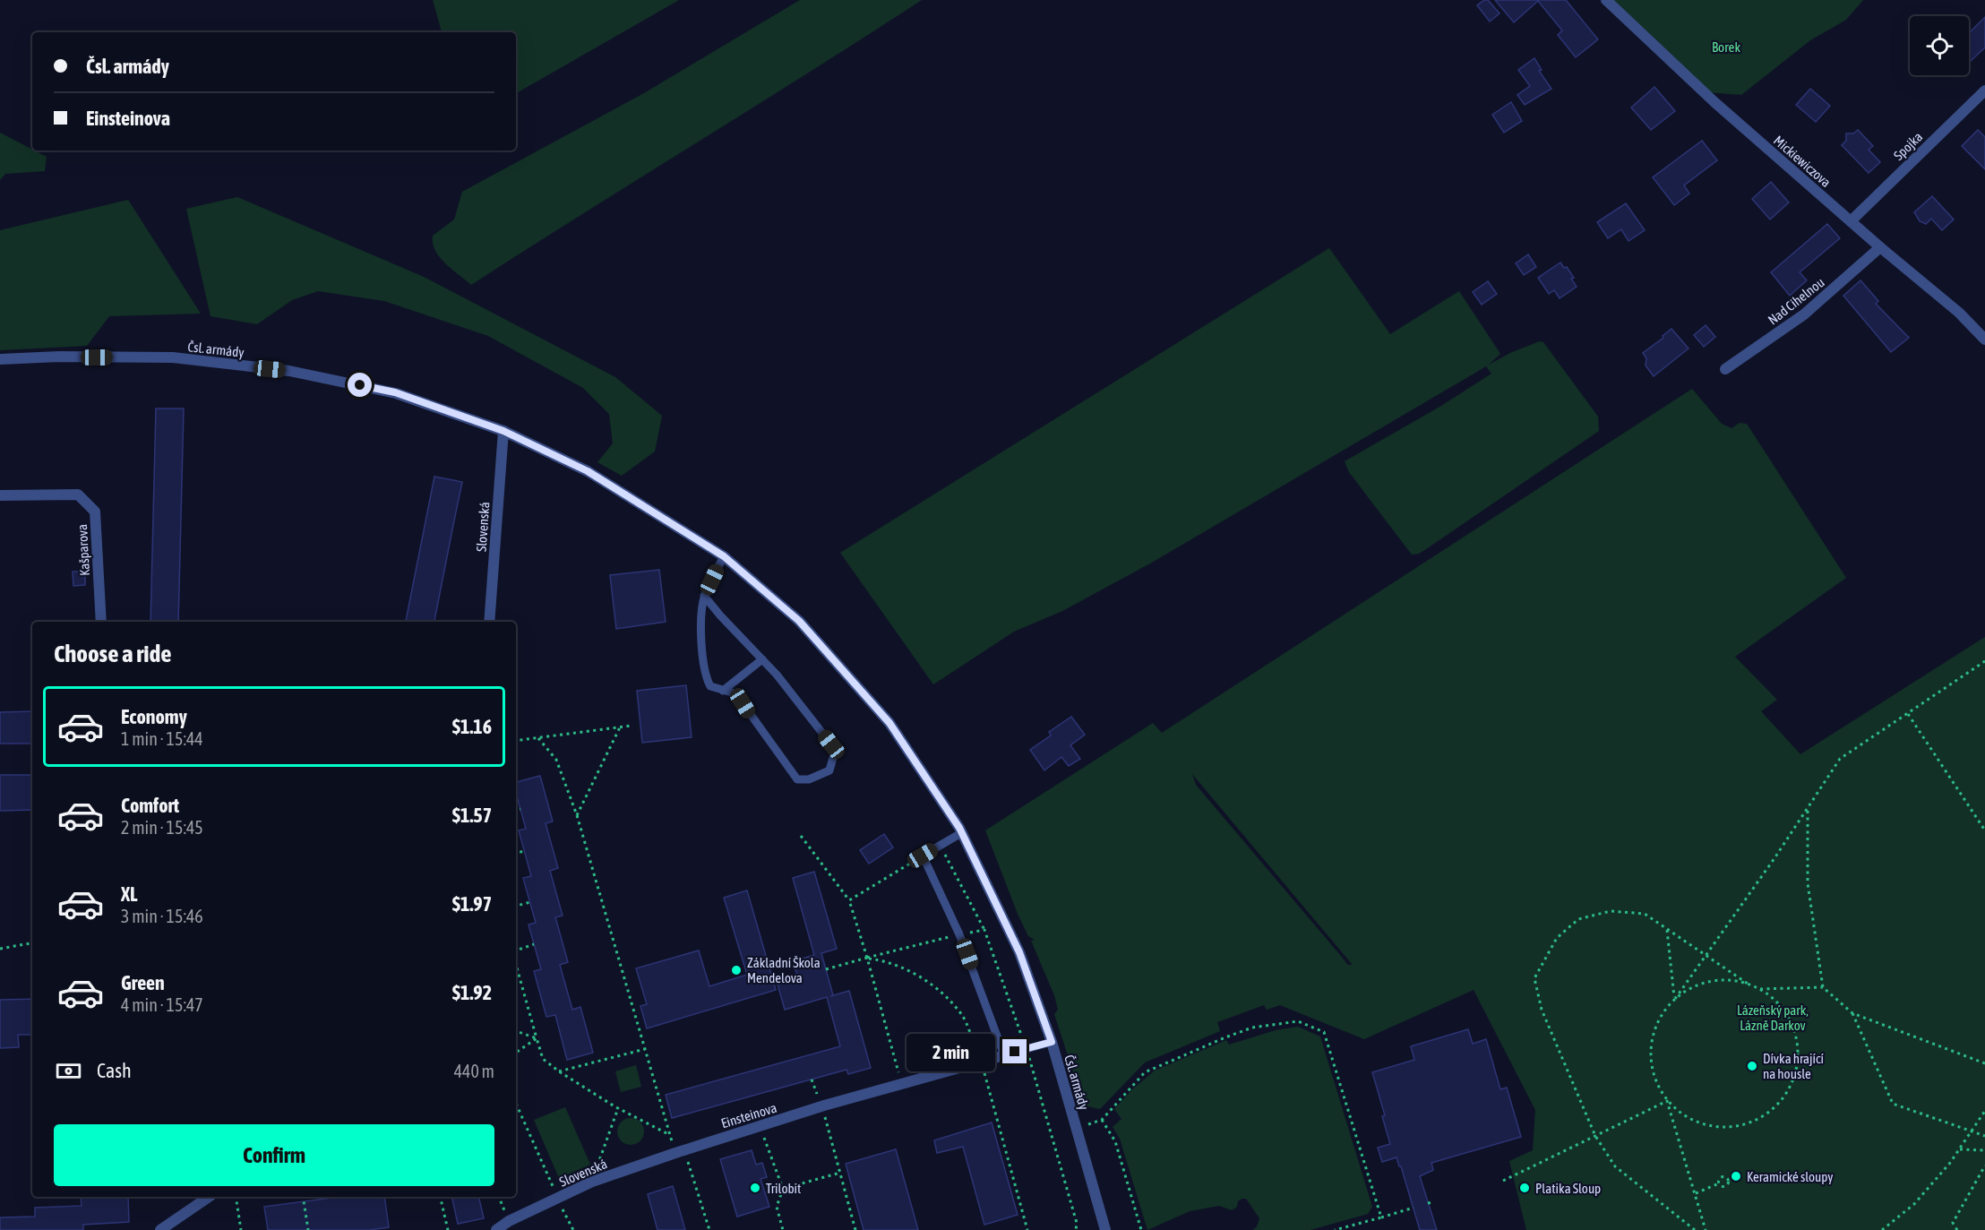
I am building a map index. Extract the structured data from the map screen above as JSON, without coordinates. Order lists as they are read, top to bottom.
{
  "streets": {
    "street": [
      "Spojka",
      "Mickiewiczova",
      "Nad Cihelnou",
      "Čsl. armády",
      "Slovenská",
      "Kašparova",
      "Einsteinova"
    ]
  },
  "crossings": [
    ["Spojka", "Mickiewiczova"],
    ["Mickiewiczova", "Nad Cihelnou"],
    ["Čsl. armády", "Slovenská"],
    ["Čsl. armády", "Einsteinova"],
    ["Slovenská", "Einsteinova"]
  ],
  "parks": ["Borek", "Lázeňský park, Lázně Darkov"],
  "places": [
    "Základní Škola Mendelova",
    "Dívka hrající na housle",
    "Keramické sloupy",
    "Trilobit",
    "Platika Sloup"
  ],
  "page": {
    "banner": ["Čsl. armády", "Einsteinova"],
    "heading": "Choose a ride",
    "list": [
      {
        "name": "Economy",
        "note": "1 min · 15:44",
        "value": "$1.16"
      },
      {
        "name": "Comfort",
        "note": "2 min · 15:45",
        "value": "$1.57"
      },
      {
        "name": "XL",
        "note": "3 min · 15:46",
        "value": "$1.97"
      },
      {
        "name": "Green",
        "note": "4 min · 15:47",
        "value": "$1.92"
      }
    ],
    "bubble": "2 min",
    "pay": ["Cash", "440 m"],
    "buttons": "Confirm"
  }
}
